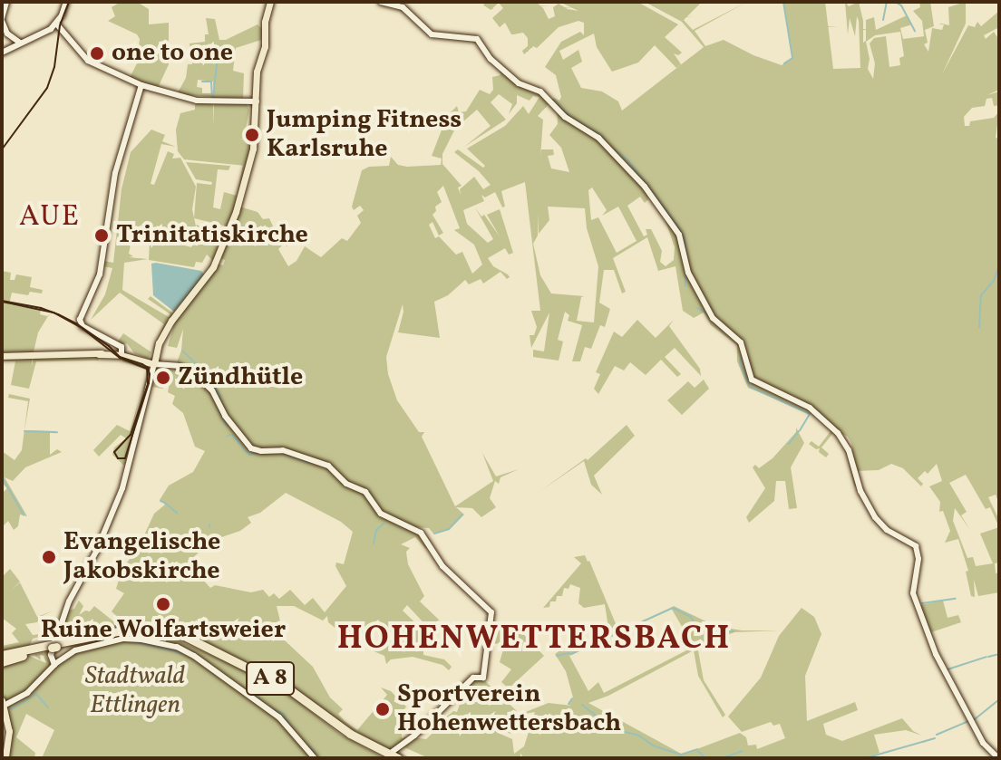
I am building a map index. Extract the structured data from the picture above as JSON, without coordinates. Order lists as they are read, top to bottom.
{
  "streets": {
    "highway": ["A 8"]
  },
  "districts": ["AUE", "HOHENWETTERSBACH"],
  "parks": ["Stadtwald Ettlingen"],
  "places": [
    "one to one",
    "Jumping Fitness Karlsruhe",
    "Trinitatiskirche",
    "Zündhütle",
    "Evangelische Jakobskirche",
    "Ruine Wolfartsweier",
    "Sportverein Hohenwettersbach"
  ]
}
